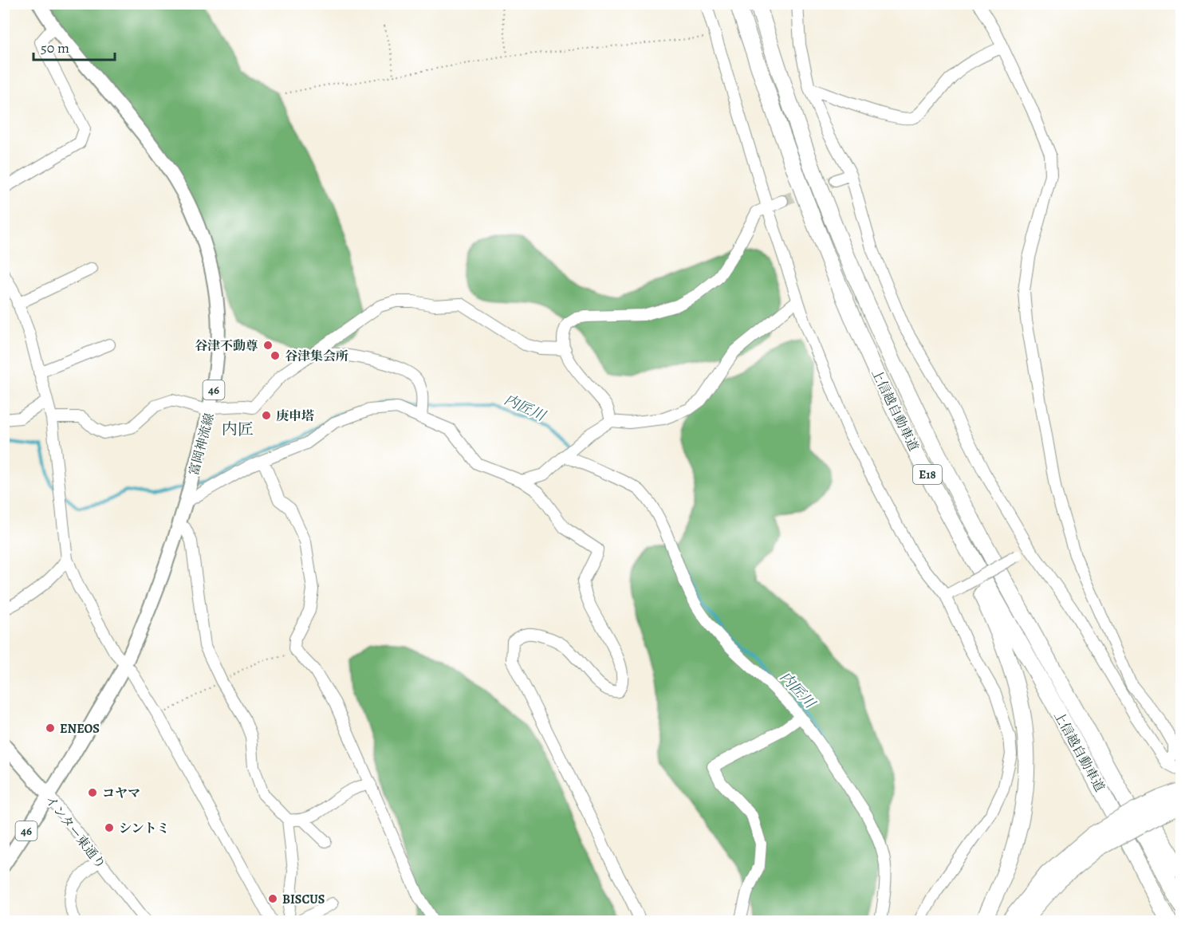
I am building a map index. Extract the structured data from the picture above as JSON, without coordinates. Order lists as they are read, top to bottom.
{
  "streets": {
    "highway": ["上信越自動車道", "E18"],
    "main road": ["46", "富岡神流線", "インター東通り"]
  },
  "crossings": [
    ["富岡神流線", "インター東通り"]
  ],
  "districts": ["内匠"],
  "water": ["内匠川"],
  "places": [
    "谷津不動尊",
    "谷津集会所",
    "庚申塔",
    "ENEOS",
    "コヤマ",
    "シントミ",
    "BISCUS"
  ],
  "scale_bar": "50 m"
}
